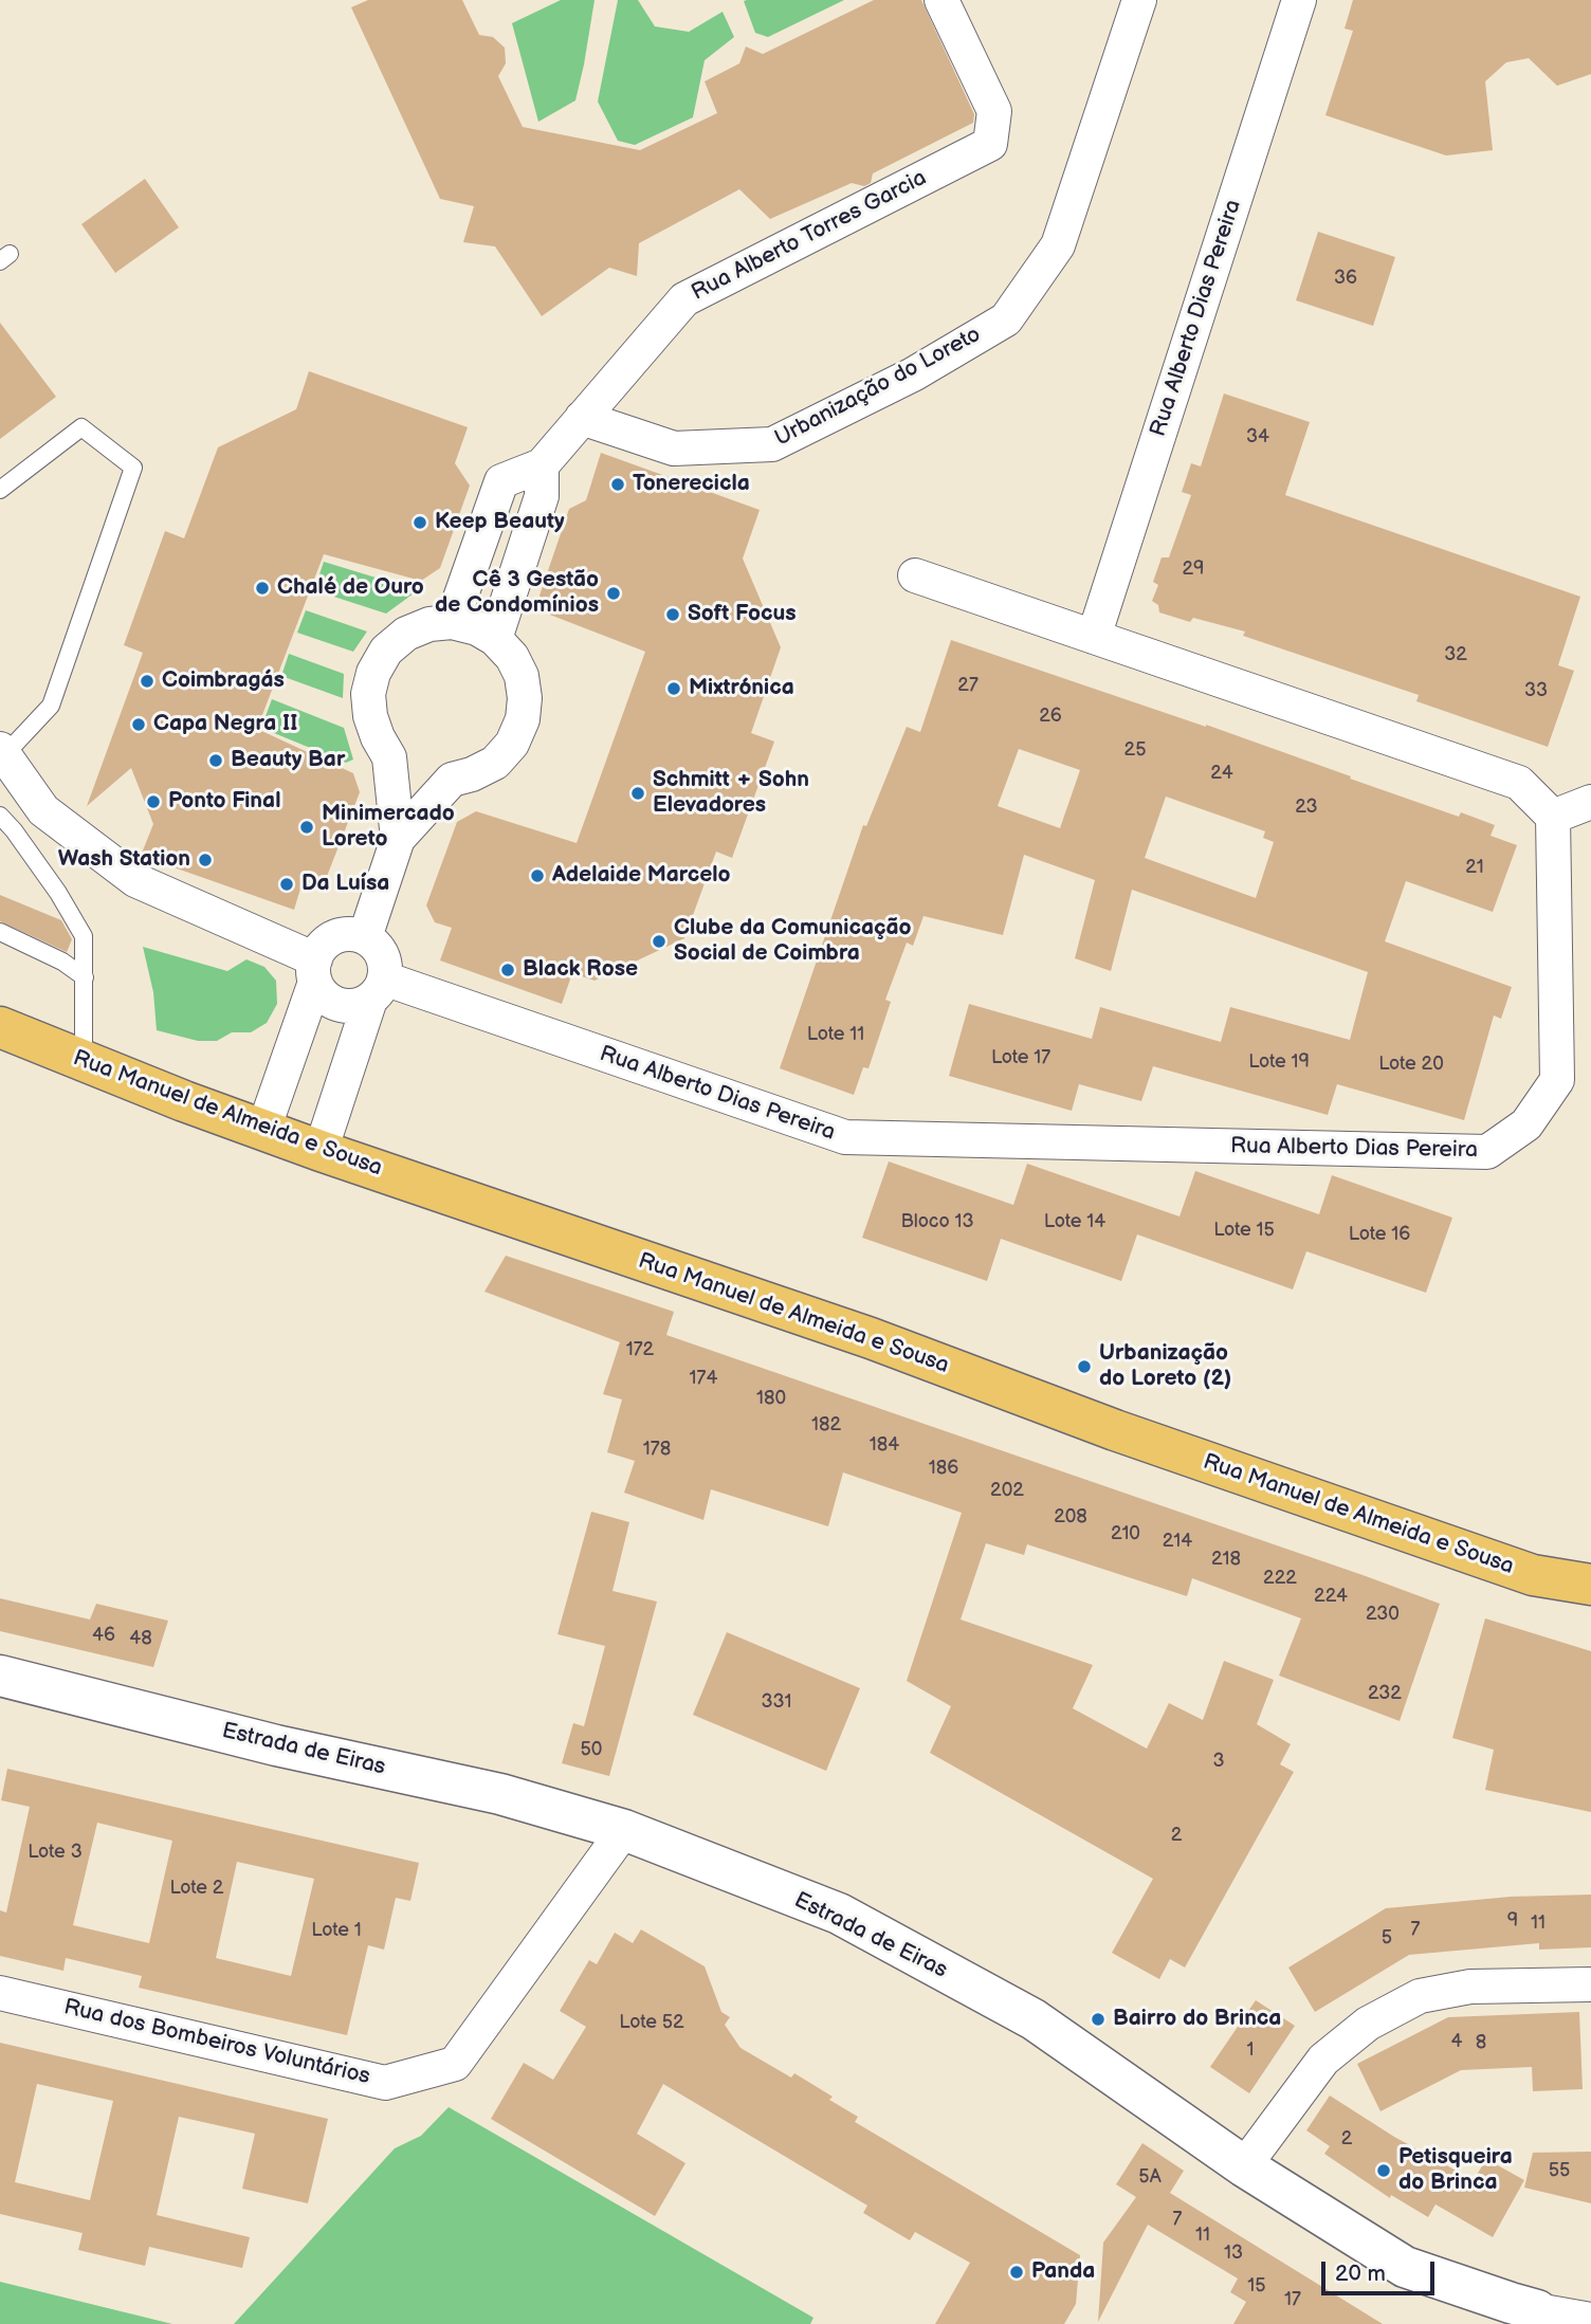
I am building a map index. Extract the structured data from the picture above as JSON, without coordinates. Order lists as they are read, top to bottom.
{
  "streets": {
    "main road": ["Rua Manuel de Almeida e Sousa"],
    "street": [
      "Rua Alberto Torres Garcia",
      "Rua Alberto Dias Pereira",
      "Urbanização do Loreto",
      "Estrada de Eiras",
      "Rua dos Bombeiros Voluntários"
    ]
  },
  "crossings": [
    ["Rua Alberto Torres Garcia", "Urbanização do Loreto"],
    ["Estrada de Eiras", "Rua dos Bombeiros Voluntários"]
  ],
  "places": [
    "Tonerecicla",
    "Keep Beauty",
    "Chalé de Ouro",
    "Cê 3 Gestão de Condomínios",
    "Soft Focus",
    "Coimbragás",
    "Mixtrónica",
    "Capa Negra II",
    "Beauty Bar",
    "Schmitt + Sohn Elevadores",
    "Ponto Final",
    "Minimercado Loreto",
    "Wash Station",
    "Adelaide Marcelo",
    "Da Luísa",
    "Clube da Comunicação Social de Coimbra",
    "Black Rose",
    "Urbanização do Loreto (2)",
    "Bairro do Brinca",
    "Petisqueira do Brinca",
    "Panda"
  ],
  "house_numbers": [
    "36",
    "34",
    "29",
    "32",
    "27",
    "33",
    "26",
    "25",
    "24",
    "23",
    "21",
    "Lote 11",
    "Lote 17",
    "Lote 19",
    "Lote 20",
    "Bloco 13",
    "Lote 14",
    "Lote 15",
    "Lote 16",
    "172",
    "174",
    "180",
    "182",
    "184",
    "178",
    "186",
    "202",
    "208",
    "210",
    "214",
    "218",
    "222",
    "224",
    "230",
    "46",
    "48",
    "232",
    "331",
    "50",
    "3",
    "2",
    "Lote 3",
    "Lote 2",
    "9",
    "11",
    "7",
    "Lote 1",
    "5",
    "Lote 52",
    "4",
    "8",
    "1",
    "2",
    "55",
    "5A",
    "7",
    "11",
    "13",
    "15",
    "17"
  ],
  "scale_bar": "20 m"
}
